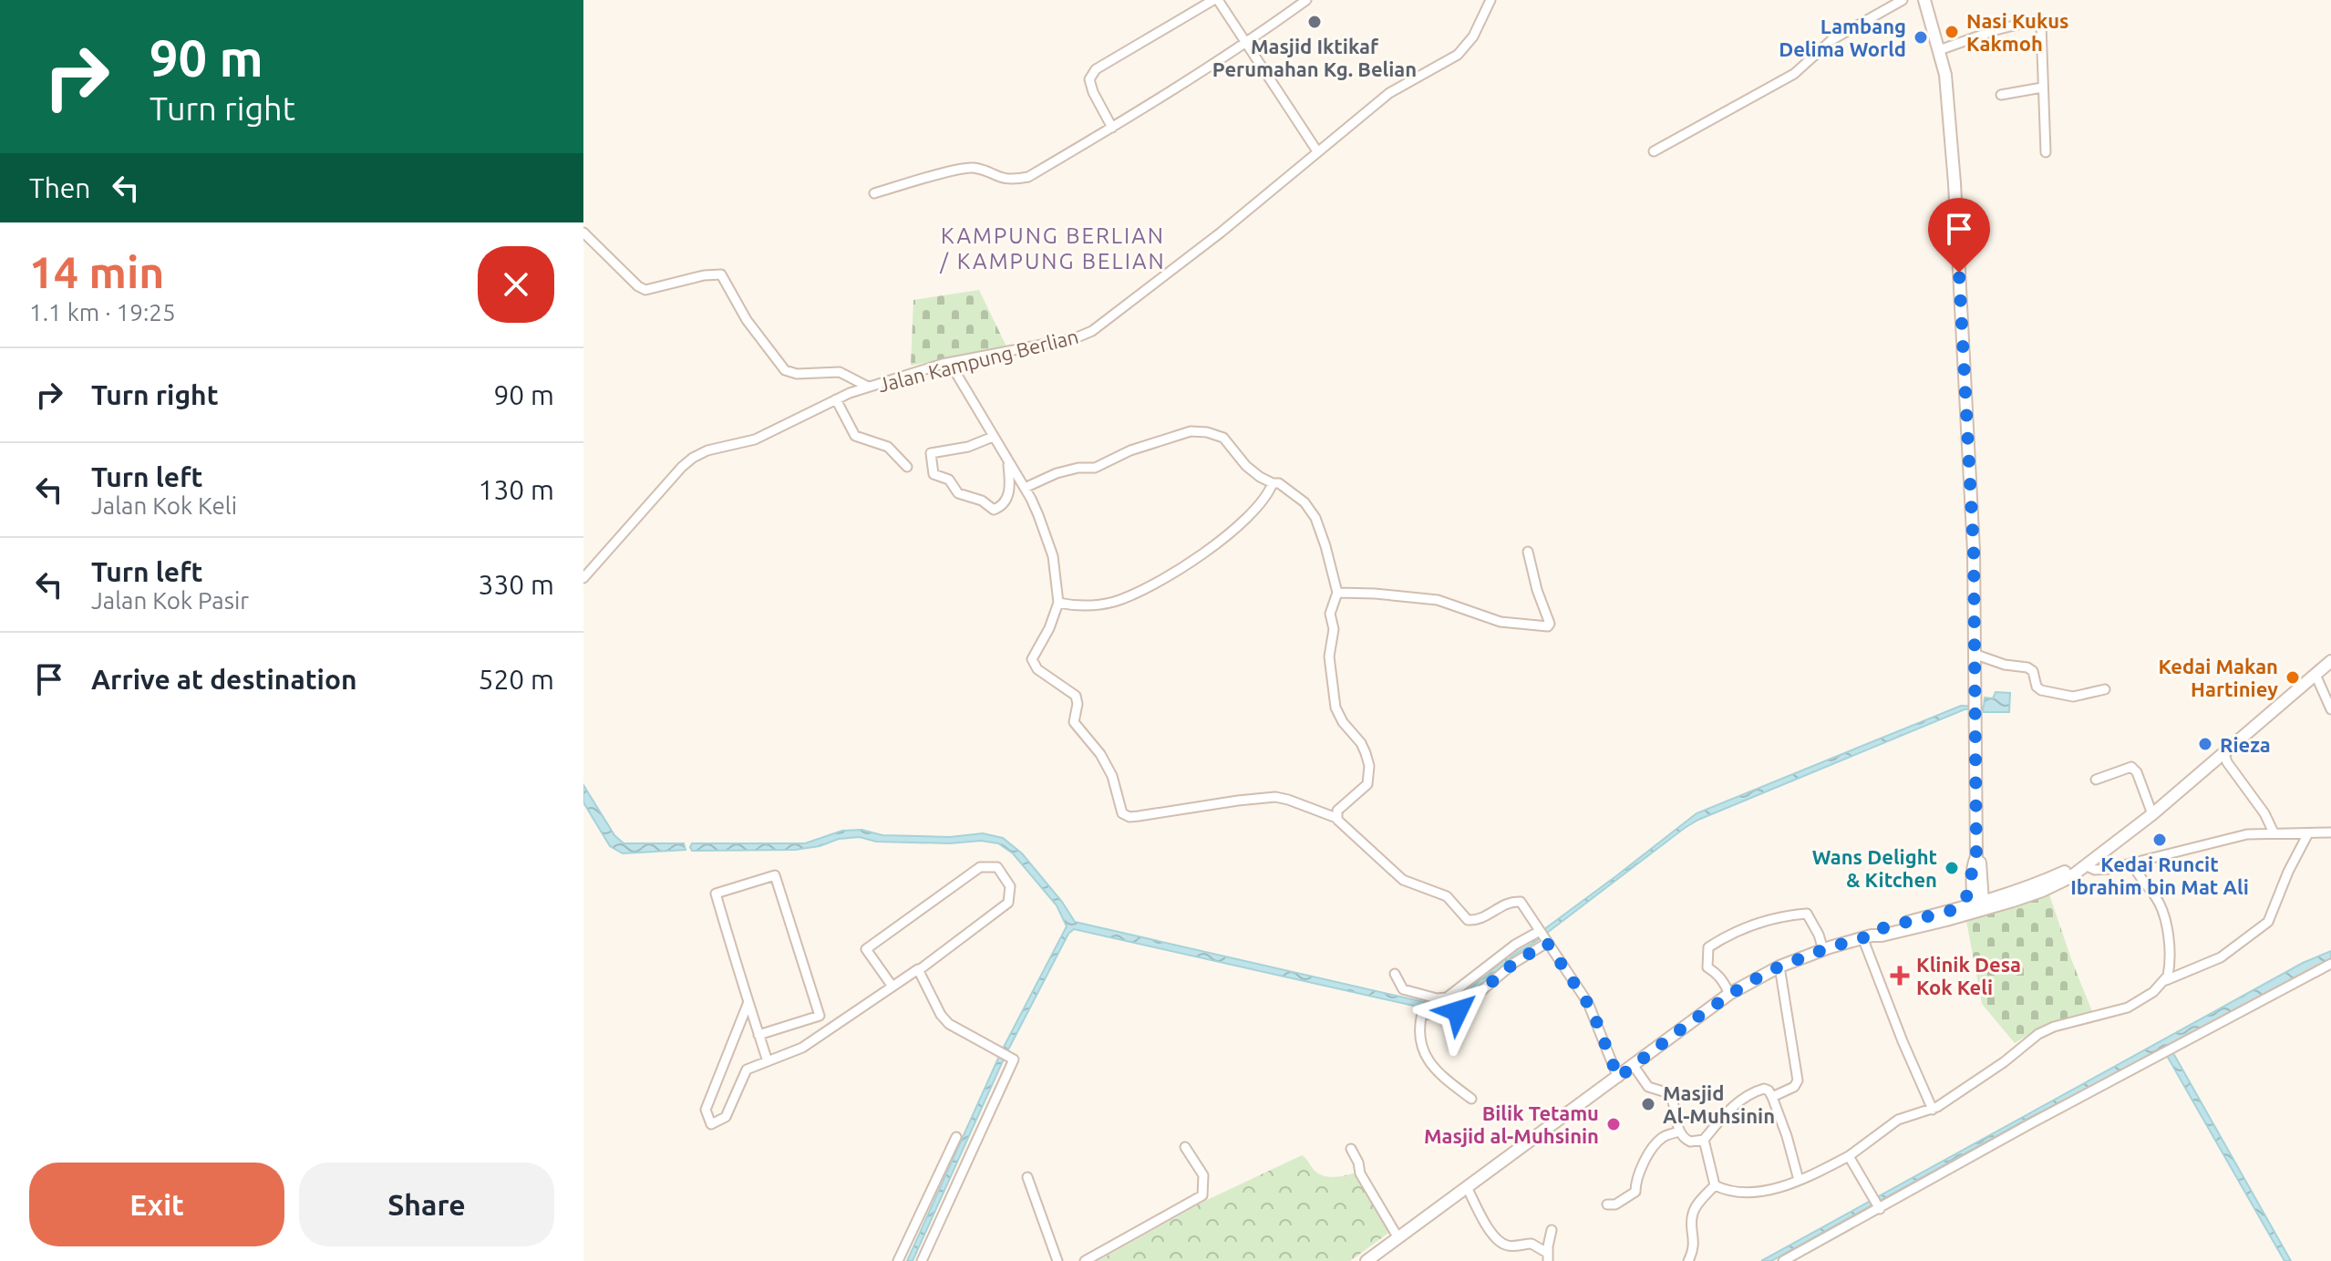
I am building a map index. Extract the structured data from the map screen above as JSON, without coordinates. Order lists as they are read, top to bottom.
{
  "streets": {
    "street": ["Jalan Kampung Berlian"]
  },
  "districts": ["KAMPUNG BERLIAN / KAMPUNG BELIAN"],
  "places": {
    "other": [
      "Masjid Iktikaf Perumahan Kg. Belian",
      "Nasi Kukus Kakmoh",
      "Lambang Delima World",
      "Kedai Makan Hartiniey",
      "Rieza",
      "Kedai Runcit Ibrahim bin Mat Ali",
      "Wans Delight & Kitchen",
      "Masjid Al-Muhsinin",
      "Bilik Tetamu Masjid al-Muhsinin"
    ],
    "health": ["Klinik Desa Kok Keli"]
  },
  "page": {
    "turn": ["90 m", "Turn right"],
    "then": "Then",
    "heading": ["14 min", "1.1 km · 19:25"],
    "list": [
      {
        "name": "Turn right",
        "value": "90 m"
      },
      {
        "name": "Turn left",
        "note": "Jalan Kok Keli",
        "value": "130 m"
      },
      {
        "name": "Turn left",
        "note": "Jalan Kok Pasir",
        "value": "330 m"
      },
      {
        "name": "Arrive at destination",
        "value": "520 m"
      }
    ],
    "buttons": ["Exit", "Share"]
  }
}
